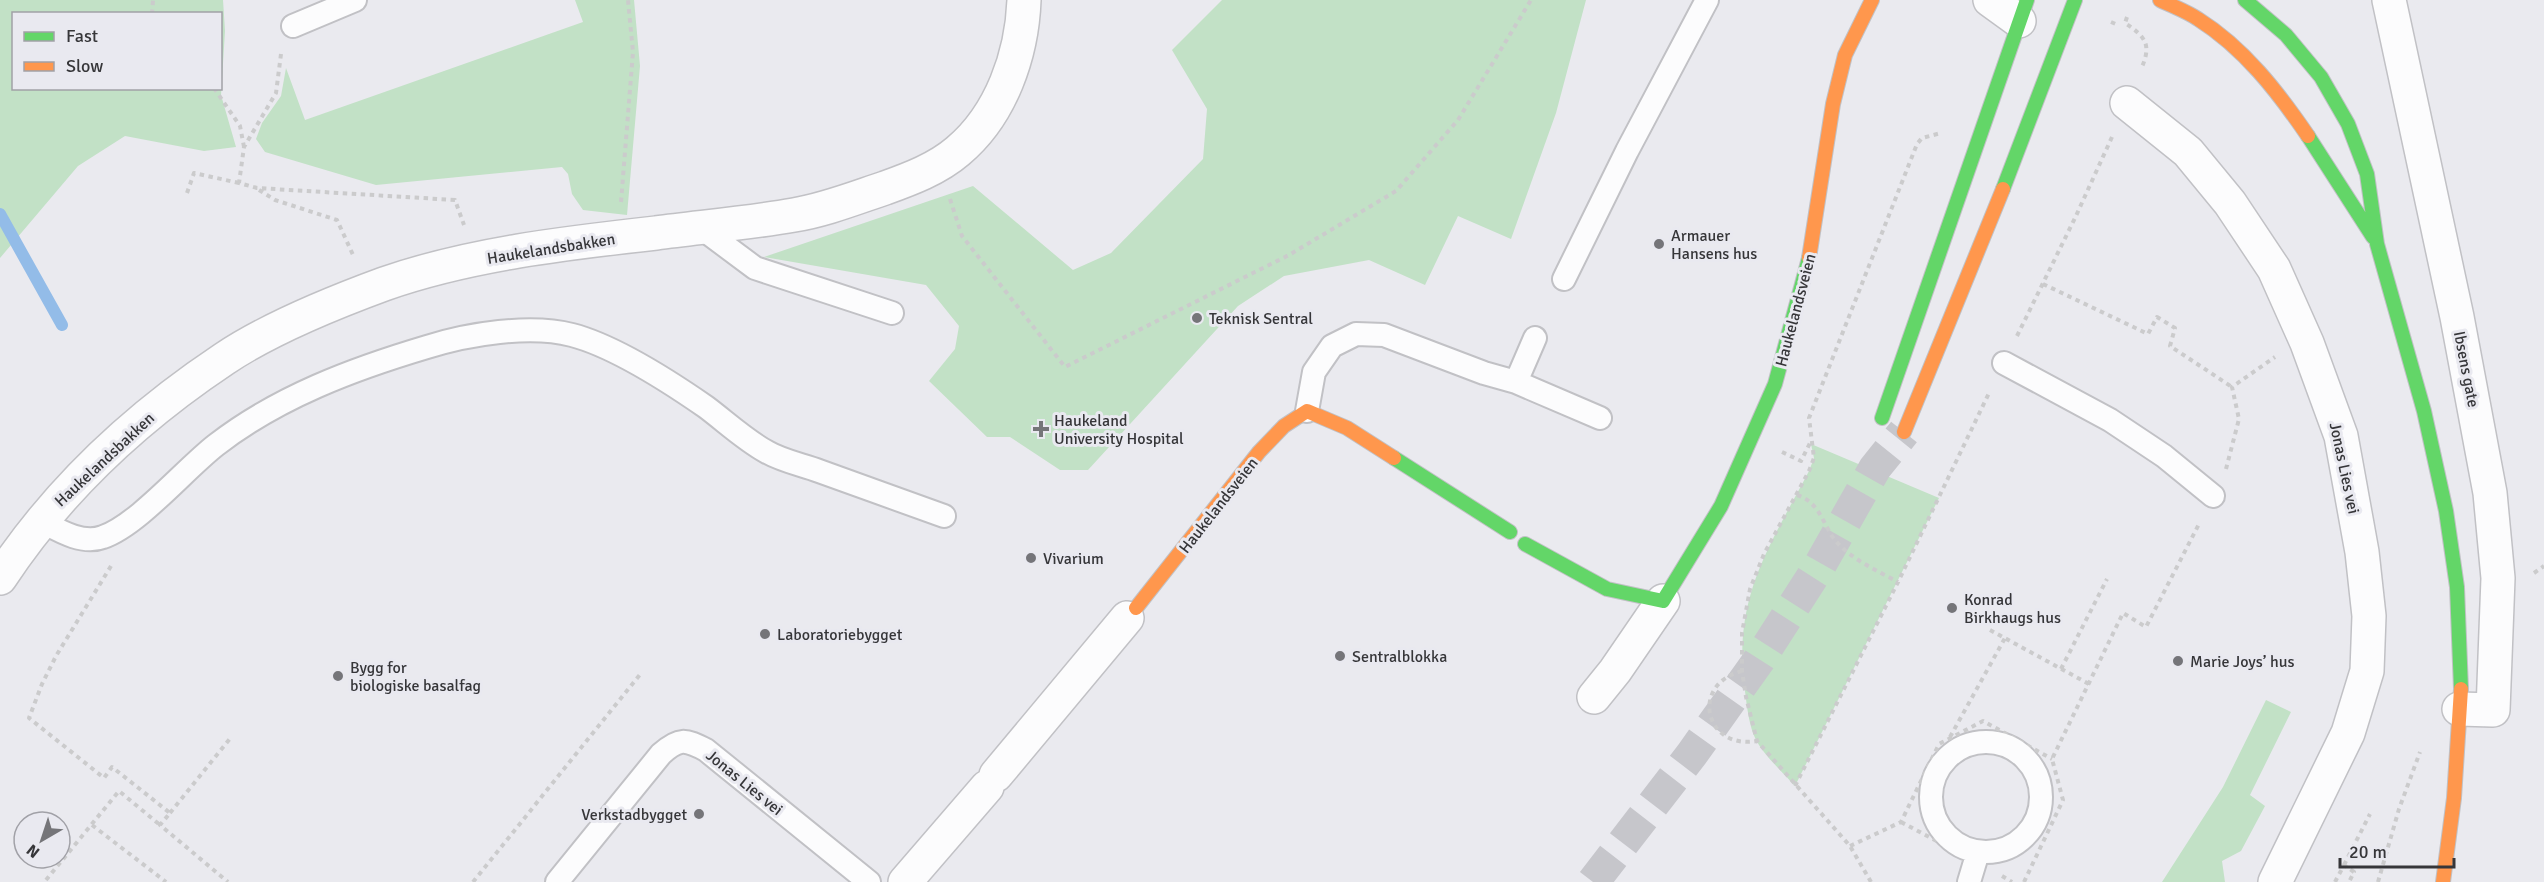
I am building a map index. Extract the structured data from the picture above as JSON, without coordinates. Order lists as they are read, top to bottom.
{
  "streets": {
    "main road": ["Haukelandsveien"],
    "street": ["Haukelandsbakken", "Ibsens gate", "Jonas Lies vei"]
  },
  "places": {
    "other": [
      "Armauer Hansens hus",
      "Teknisk Sentral",
      "Vivarium",
      "Konrad Birkhaugs hus",
      "Laboratoriebygget",
      "Sentralblokka",
      "Marie Joys’ hus",
      "Bygg for biologiske basalfag",
      "Verkstadbygget"
    ],
    "health": ["Haukeland University Hospital"]
  },
  "legend": ["Fast", "Slow"],
  "scale_bar": "20 m",
  "north": "bottom left"
}
